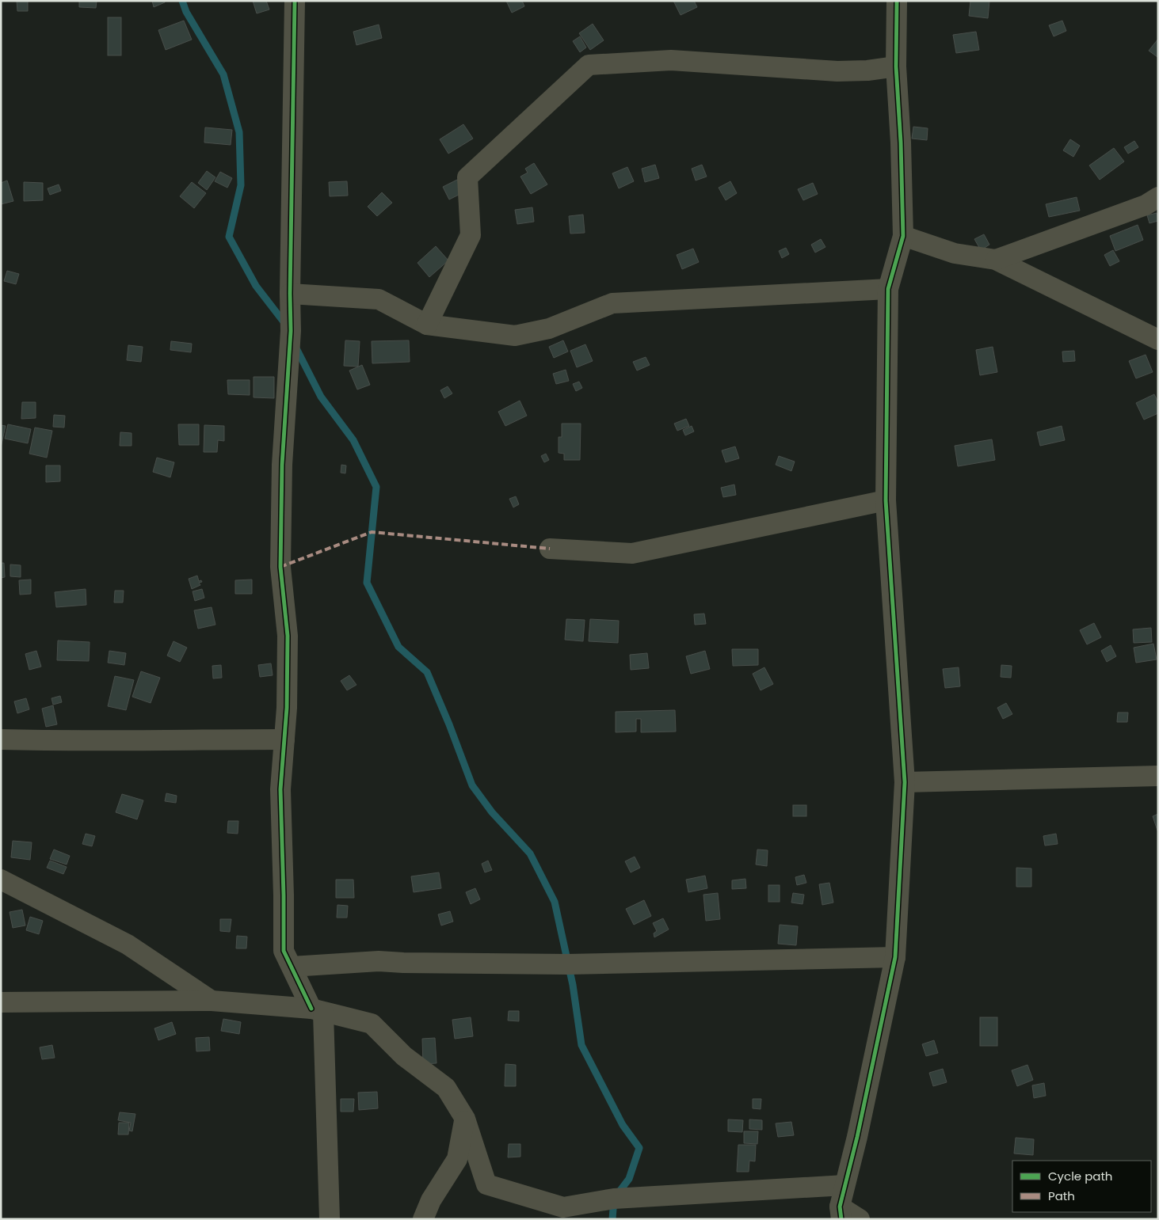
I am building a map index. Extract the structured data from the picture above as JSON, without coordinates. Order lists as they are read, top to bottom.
{
  "legend": ["Cycle path", "Path"]
}
